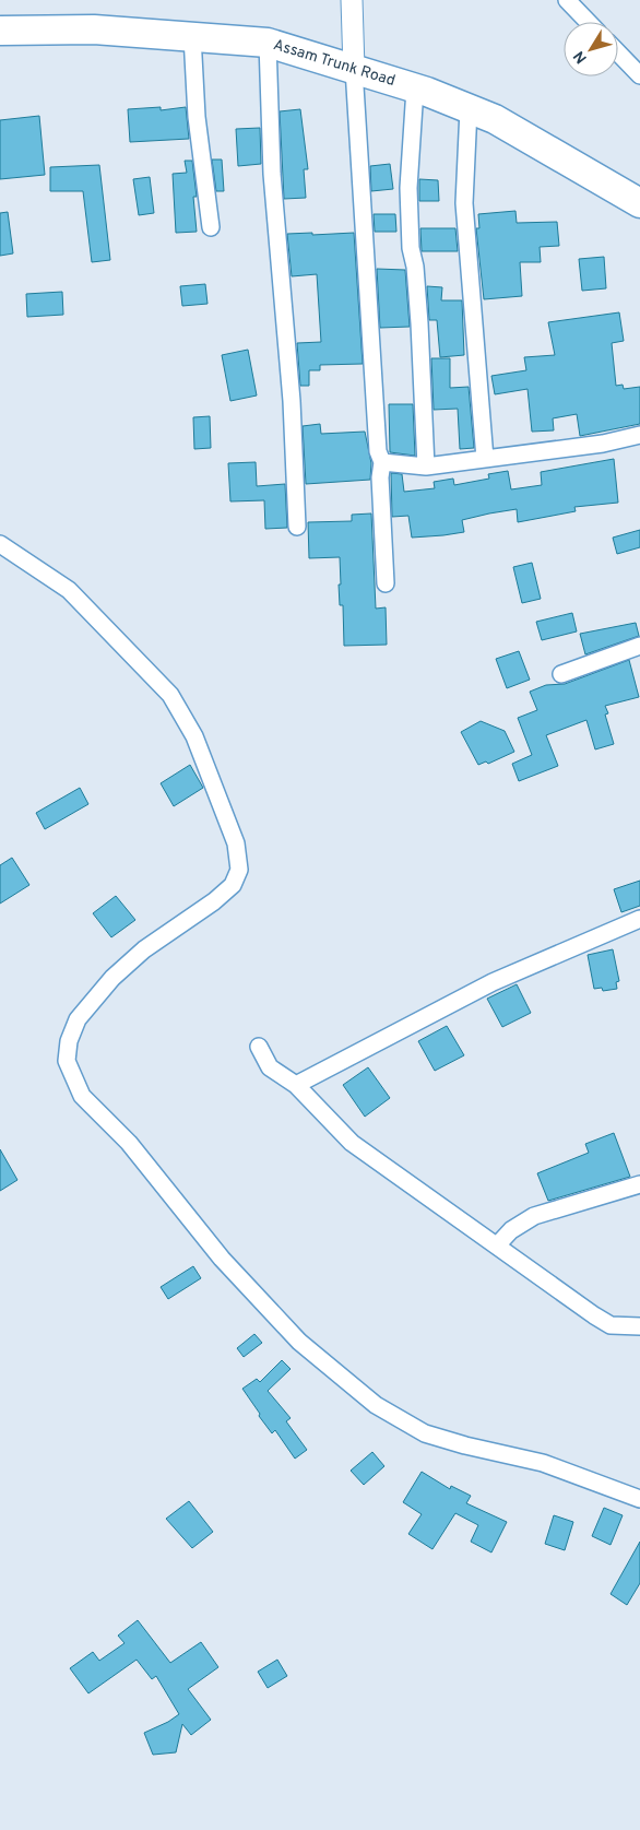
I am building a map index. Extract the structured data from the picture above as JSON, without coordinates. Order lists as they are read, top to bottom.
{
  "streets": {
    "highway": ["Assam Trunk Road"]
  },
  "north": "bottom left"
}
